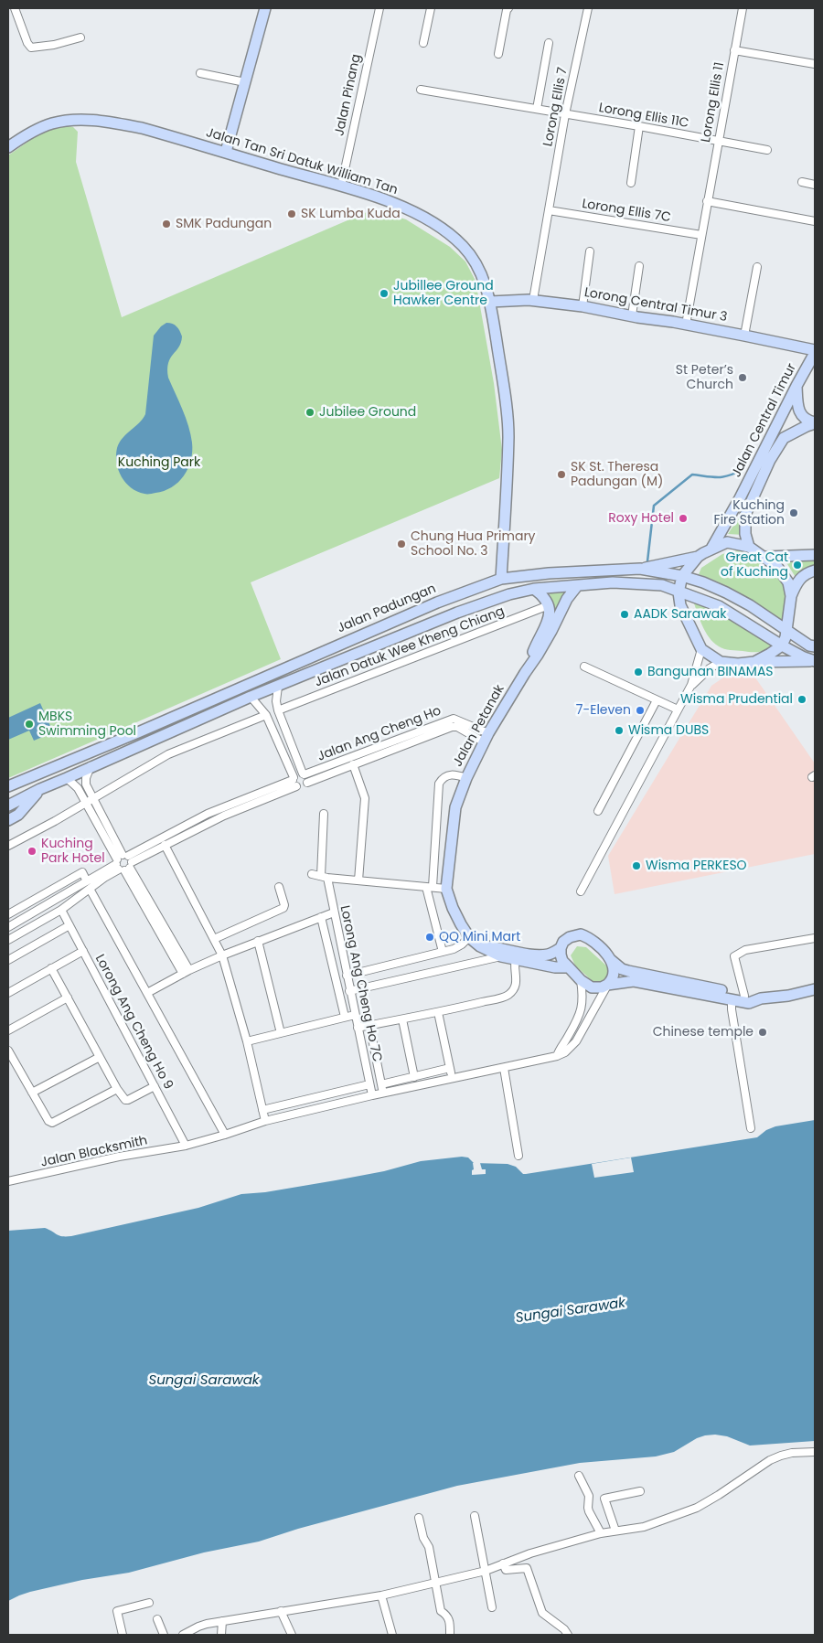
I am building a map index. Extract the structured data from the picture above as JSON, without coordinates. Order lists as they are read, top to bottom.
{
  "streets": {
    "main road": [
      "Jalan Tan Sri Datuk William Tan",
      "Lorong Central Timur 3",
      "Jalan Central Timur",
      "Jalan Padungan",
      "Jalan Petanak"
    ],
    "street": [
      "Jalan Pinang",
      "Lorong Ellis 11",
      "Lorong Ellis 7",
      "Lorong Ellis 11C",
      "Lorong Ellis 7C",
      "Jalan Datuk Wee Kheng Chiang",
      "Jalan Ang Cheng Ho",
      "Lorong Ang Cheng Ho 7C",
      "Lorong Ang Cheng Ho 9",
      "Jalan Blacksmith"
    ]
  },
  "crossings": [
    ["Jalan Pinang", "Jalan Tan Sri Datuk William Tan"],
    ["Lorong Ellis 11", "Lorong Ellis 11C"],
    ["Lorong Ellis 11", "Lorong Ellis 7C"],
    ["Lorong Ellis 11", "Lorong Central Timur 3"],
    ["Lorong Ellis 7", "Lorong Ellis 11C"],
    ["Lorong Ellis 7", "Lorong Ellis 7C"],
    ["Lorong Ellis 7", "Lorong Central Timur 3"],
    ["Jalan Tan Sri Datuk William Tan", "Lorong Central Timur 3"],
    ["Jalan Tan Sri Datuk William Tan", "Jalan Padungan"],
    ["Lorong Central Timur 3", "Jalan Central Timur"],
    ["Jalan Datuk Wee Kheng Chiang", "Jalan Petanak"],
    ["Jalan Petanak", "Jalan Ang Cheng Ho"],
    ["Lorong Ang Cheng Ho 7C", "Jalan Blacksmith"],
    ["Lorong Ang Cheng Ho 9", "Jalan Blacksmith"]
  ],
  "water": ["Sungai Sarawak"],
  "parks": ["Kuching Park"],
  "places": [
    "SK Lumba Kuda",
    "SMK Padungan",
    "Jubillee Ground Hawker Centre",
    "St Peter’s Church",
    "Jubilee Ground",
    "SK St. Theresa Padungan (M)",
    "Kuching Fire Station",
    "Roxy Hotel",
    "Chung Hua Primary School No. 3",
    "Great Cat of Kuching",
    "AADK Sarawak",
    "Bangunan BINAMAS",
    "Wisma Prudential",
    "7-Eleven",
    "MBKS Swimming Pool",
    "Wisma DUBS",
    "Kuching Park Hotel",
    "Wisma PERKESO",
    "QQ Mini Mart",
    "Chinese temple"
  ]
}
